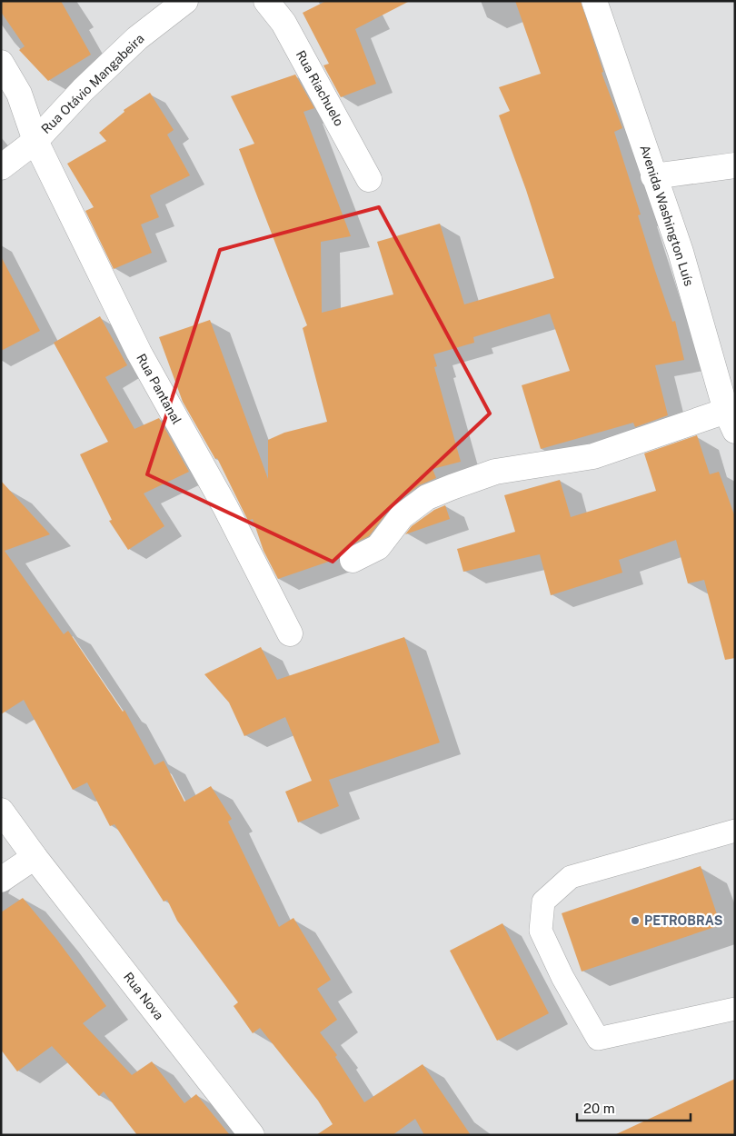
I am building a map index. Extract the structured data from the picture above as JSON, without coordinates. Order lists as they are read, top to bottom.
{
  "streets": {
    "street": [
      "Rua Otávio Mangabeira",
      "Rua Riachuelo",
      "Avenida Washington Luís",
      "Rua Pantanal",
      "Rua Nova"
    ]
  },
  "crossings": [
    ["Rua Otávio Mangabeira", "Rua Pantanal"]
  ],
  "places": ["PETROBRAS"],
  "scale_bar": "20 m"
}
